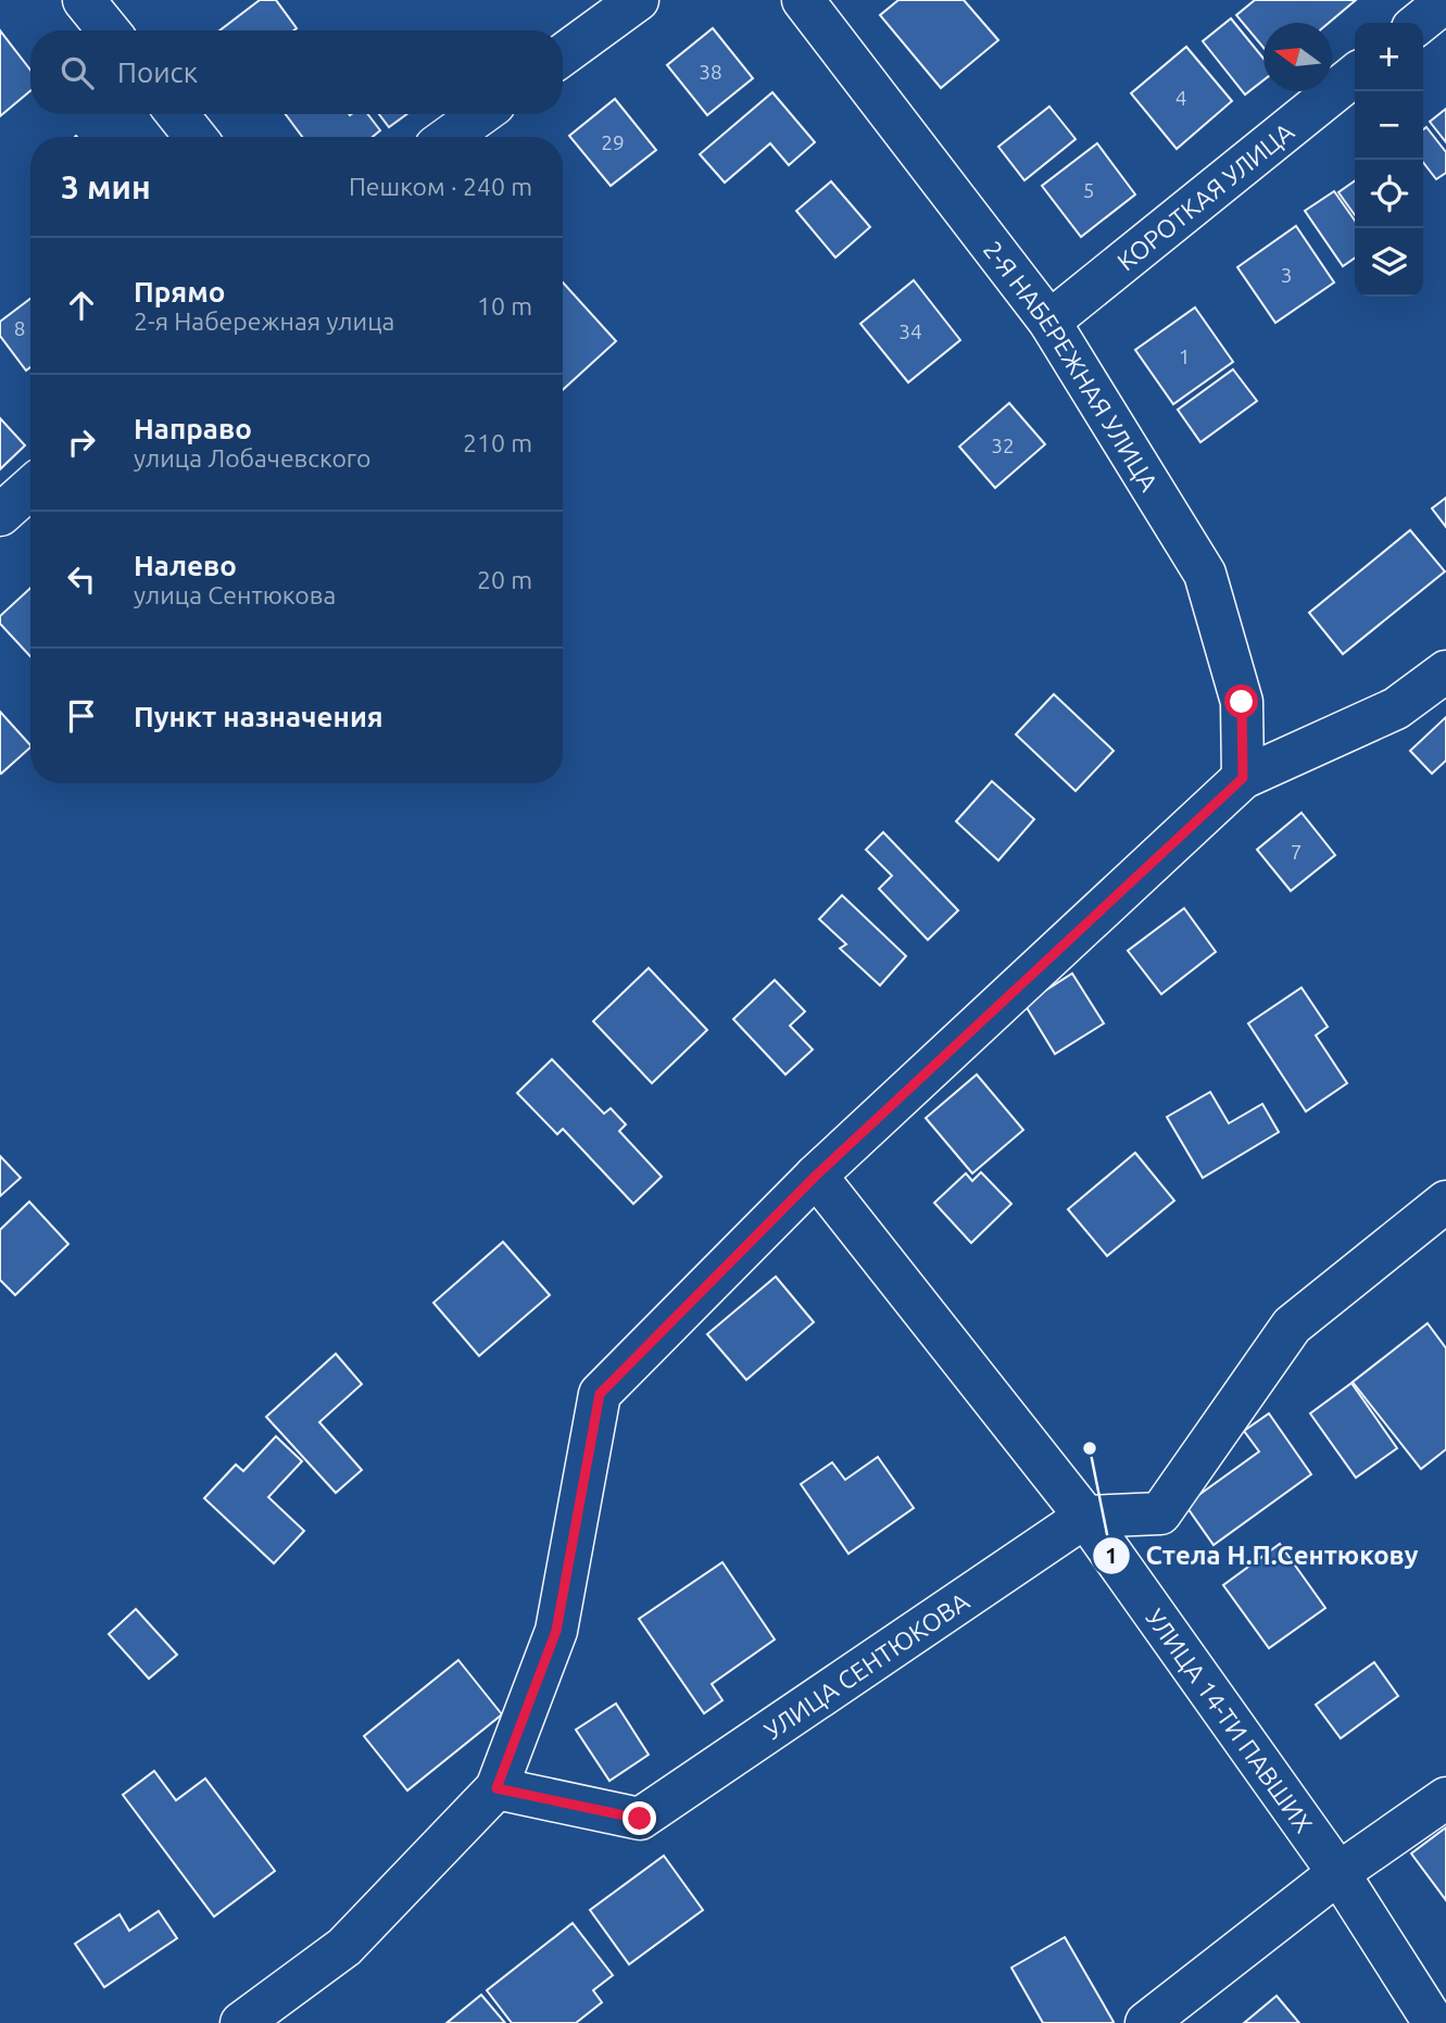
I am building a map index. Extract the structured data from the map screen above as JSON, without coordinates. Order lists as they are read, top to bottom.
{
  "streets": {
    "street": [
      "КОРОТКАЯ УЛИЦА",
      "2-Я НАБЕРЕЖНАЯ УЛИЦА",
      "УЛИЦА СЕНТЮКОВА",
      "УЛИЦА 14-ТИ ПАВШИХ"
    ]
  },
  "crossings": [
    ["КОРОТКАЯ УЛИЦА", "2-Я НАБЕРЕЖНАЯ УЛИЦА"],
    ["УЛИЦА СЕНТЮКОВА", "УЛИЦА 14-ТИ ПАВШИХ"]
  ],
  "places": ["Стела Н.П.Сентюкову"],
  "house_numbers": [
    "38",
    "4",
    "29",
    "5",
    "3",
    "8",
    "34",
    "1",
    "32",
    "7"
  ],
  "north": "left",
  "page": {
    "map_buttons": ["+", "−"],
    "search": "Поиск",
    "heading": ["3 мин", "Пешком · 240 m"],
    "list": [
      ["Прямо", "2-я Набережная улица", "10 m"],
      ["Направо", "улица Лобачевского", "210 m"],
      ["Налево", "улица Сентюкова", "20 m"],
      "Пункт назначения"
    ]
  }
}
